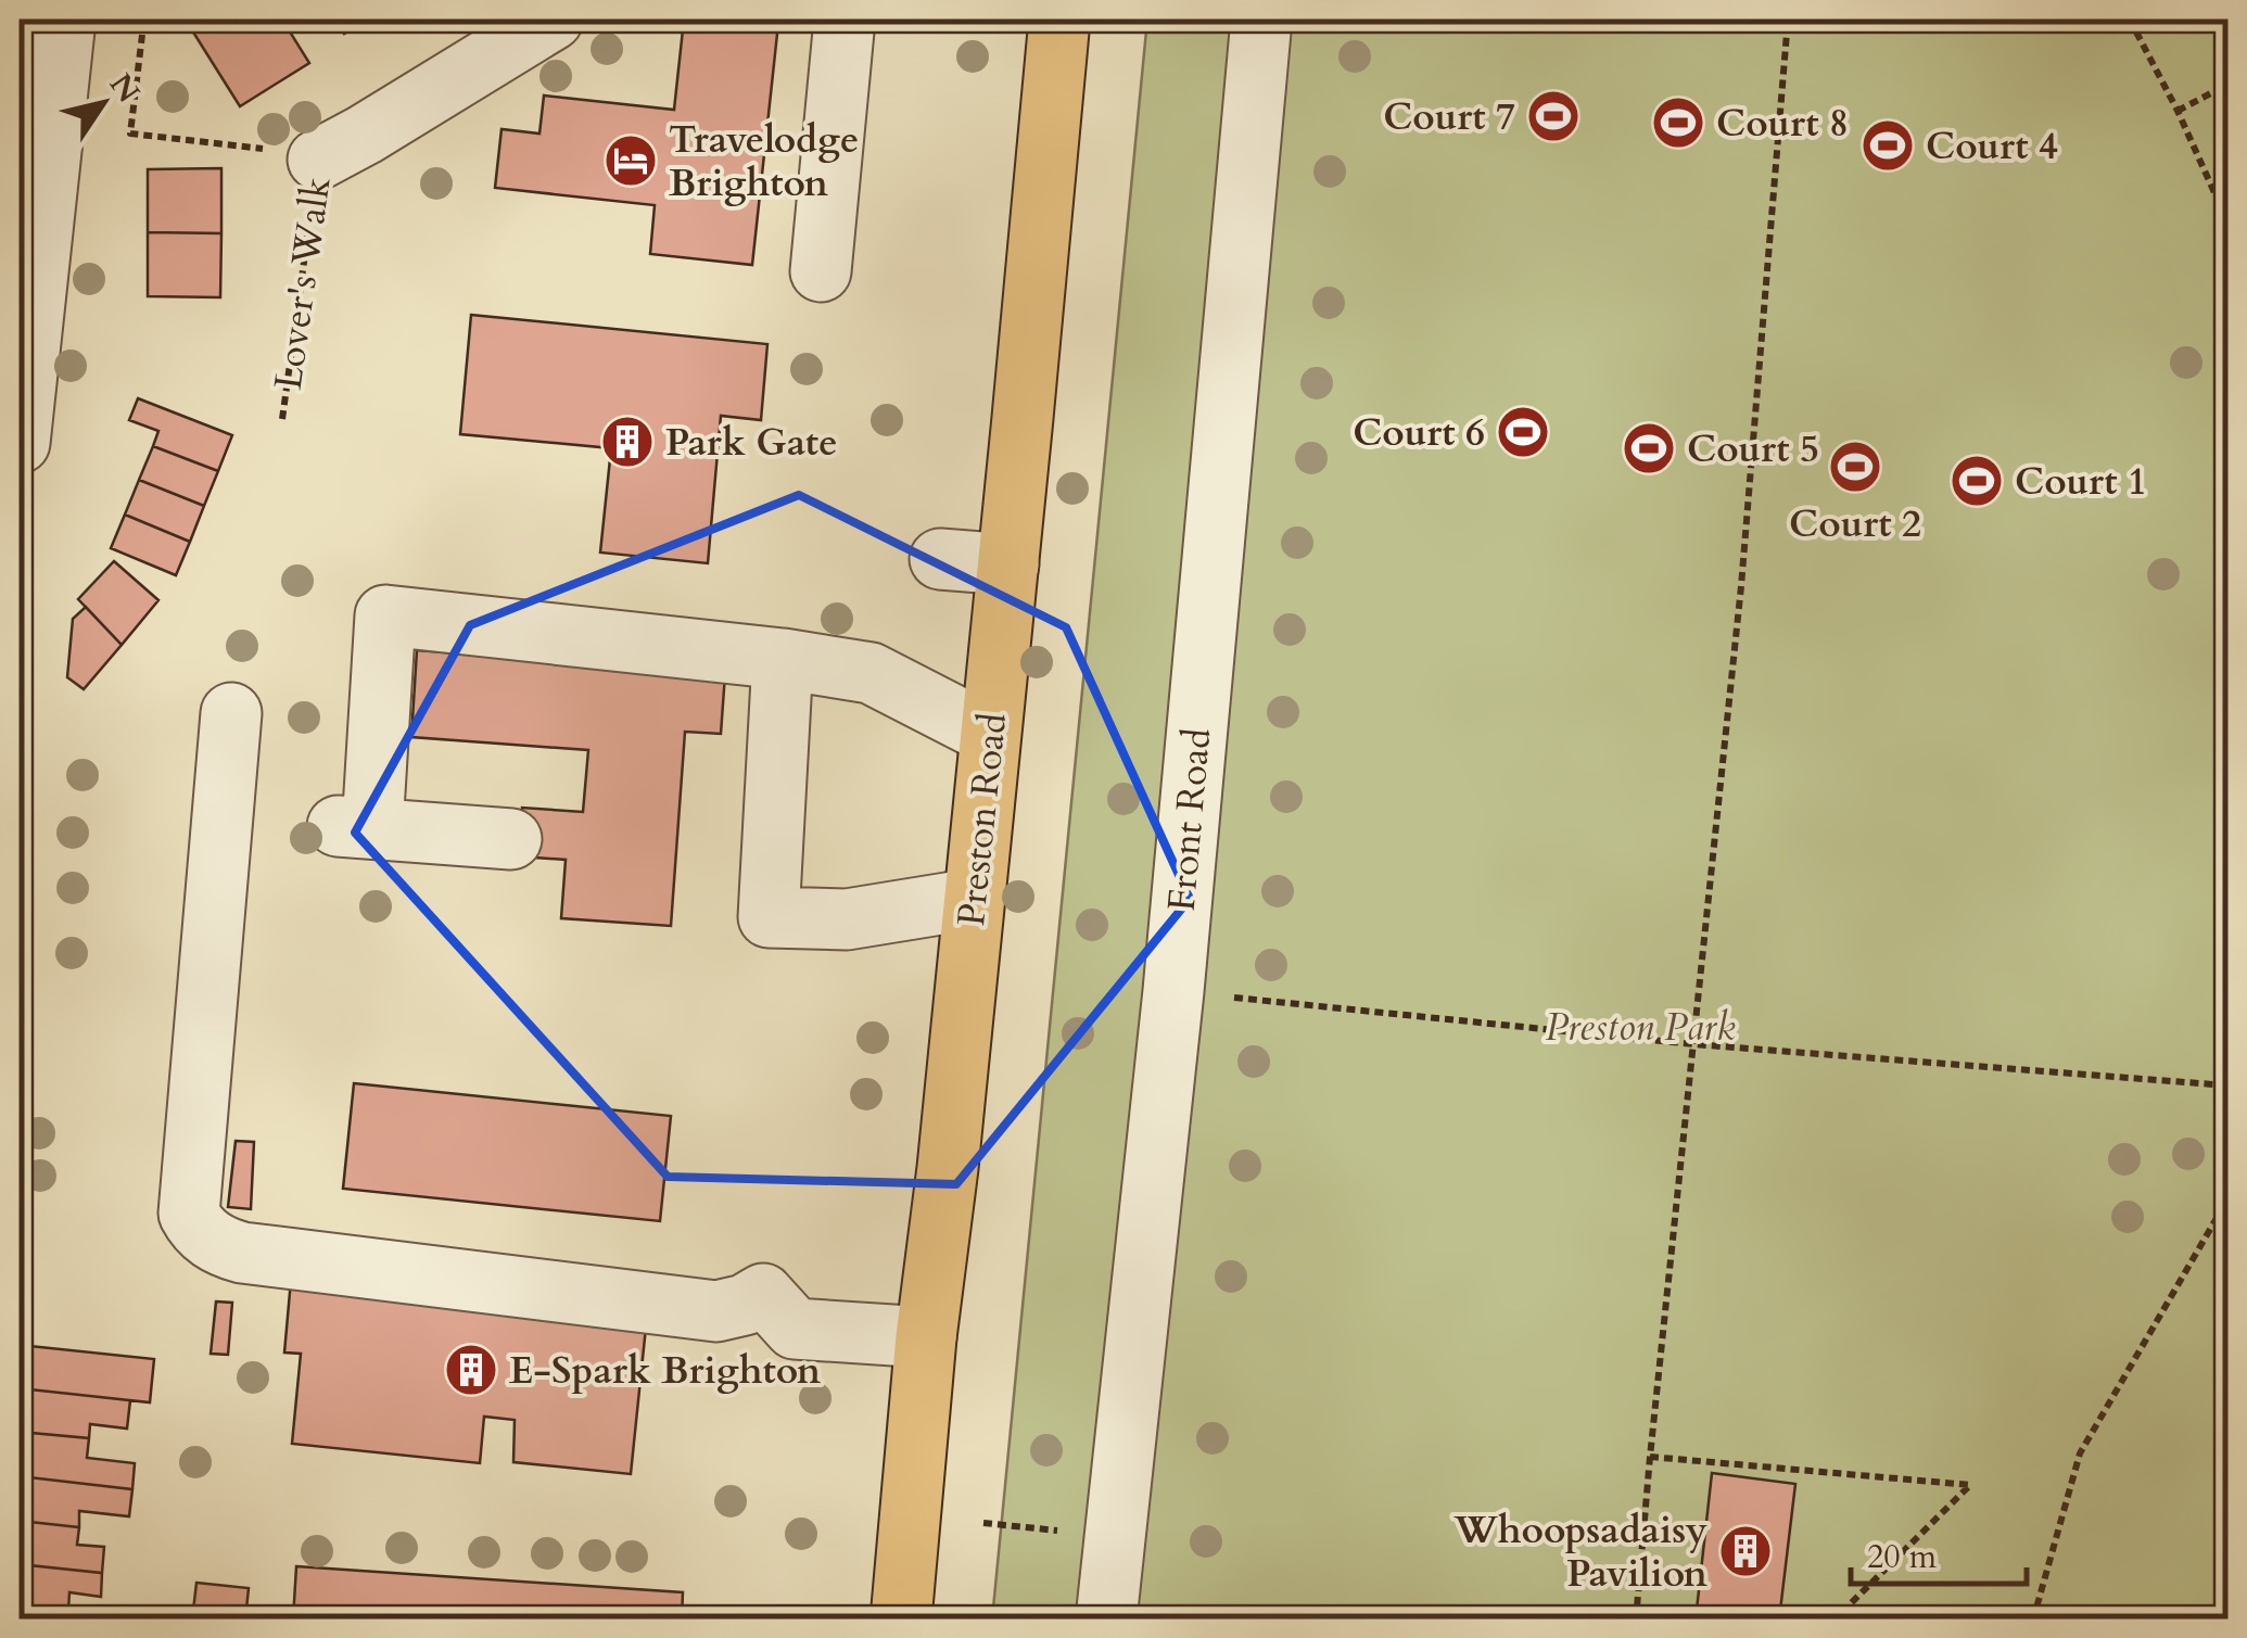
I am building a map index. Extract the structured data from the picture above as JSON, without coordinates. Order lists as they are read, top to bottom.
{
  "streets": {
    "highway": ["Preston Road"],
    "street": ["Lover's Walk", "Front Road"]
  },
  "parks": ["Preston Park"],
  "places": {
    "sports": [
      "Court 7",
      "Court 8",
      "Court 4",
      "Court 6",
      "Court 5",
      "Court 2",
      "Court 1"
    ],
    "hotel": ["Travelodge Brighton"],
    "building": ["Park Gate", "E-Spark Brighton", "Whoopsadaisy Pavilion"]
  },
  "scale_bar": "20 m",
  "north": "top right"
}
